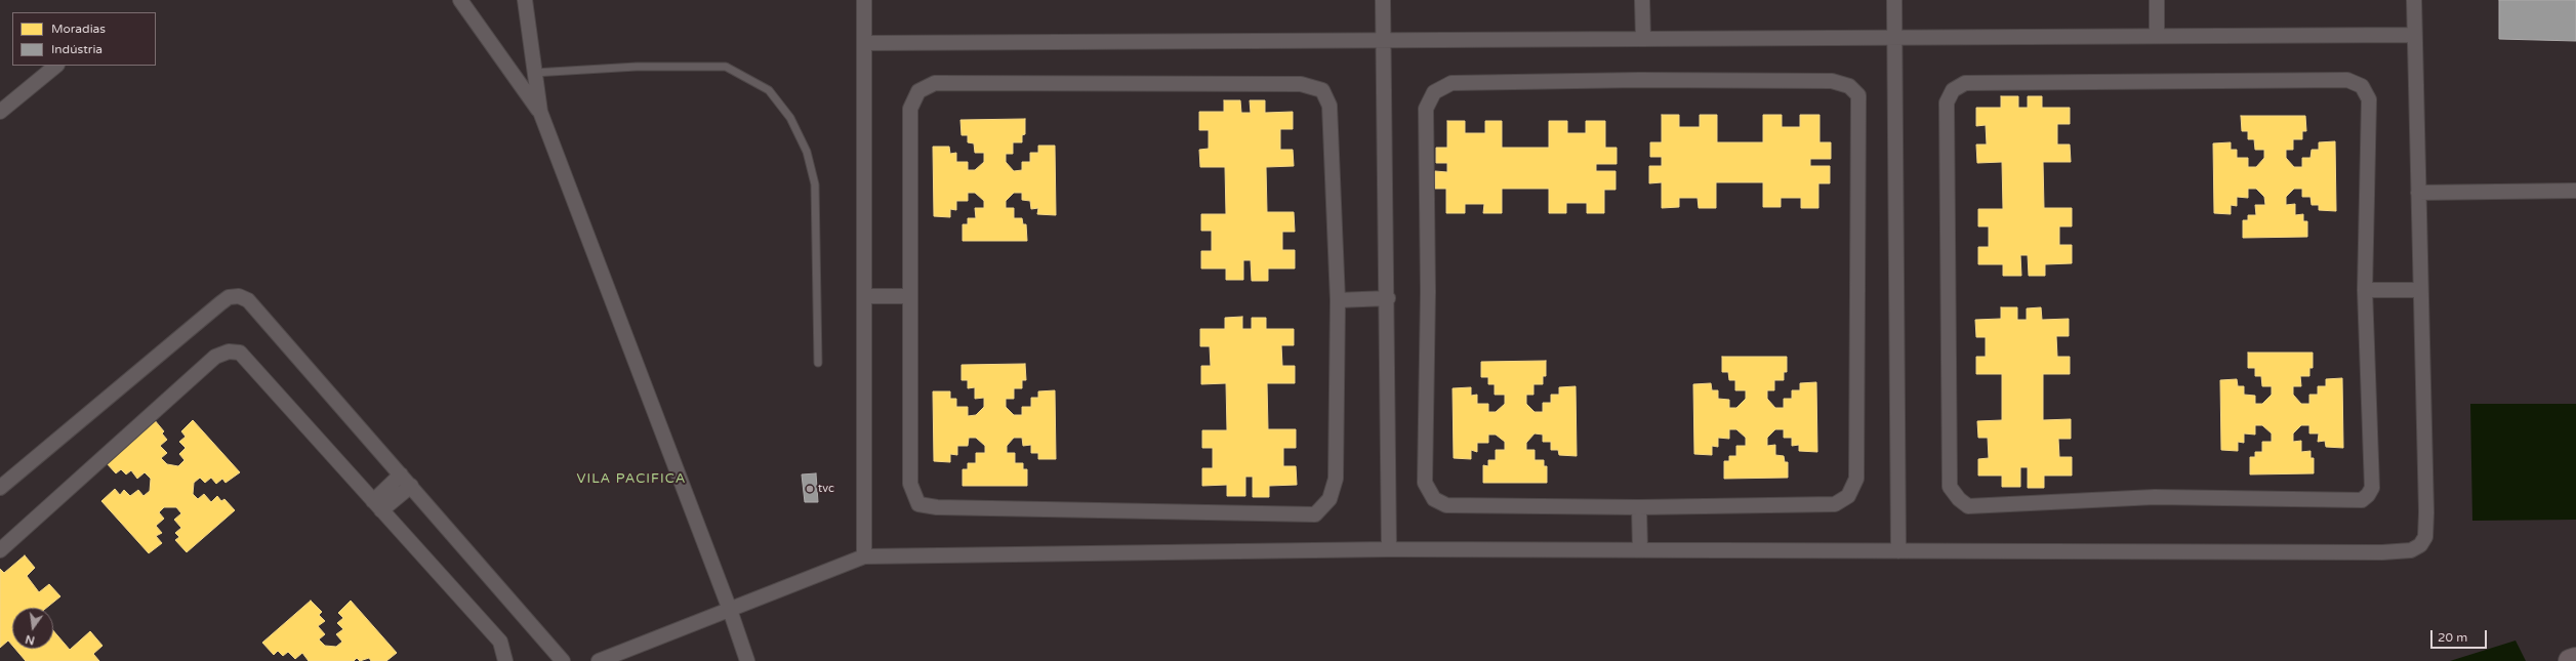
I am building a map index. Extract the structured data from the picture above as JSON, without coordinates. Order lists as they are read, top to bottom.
{
  "districts": ["VILA PACIFICA"],
  "places": ["tvc"],
  "legend": ["Moradias", "Indústria"],
  "scale_bar": "20 m",
  "north": "bottom"
}
